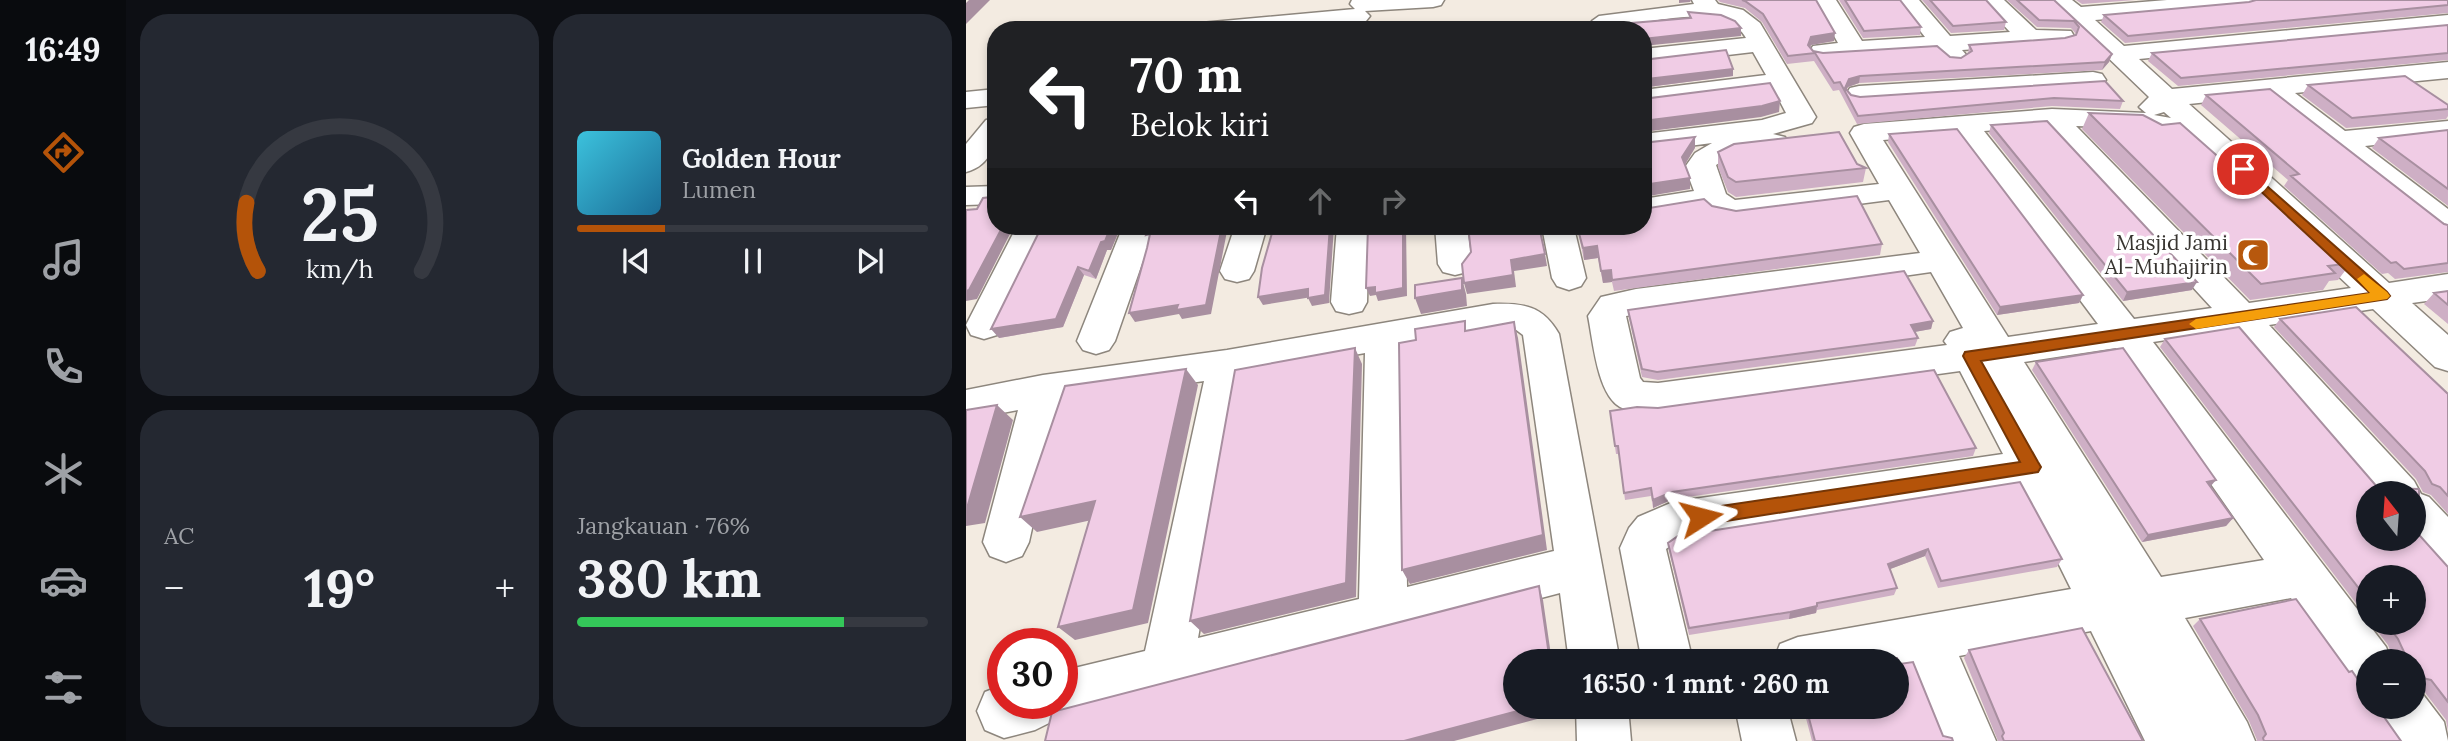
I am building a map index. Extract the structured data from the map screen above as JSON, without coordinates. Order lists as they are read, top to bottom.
{
  "places": {
    "mosque": ["Masjid Jami Al-Muhajirin"]
  },
  "north": "top",
  "page": {
    "tabs": "16:49",
    "turn": ["70 m", "Belok kiri"],
    "song": ["Golden Hour", "Lumen"],
    "tile": [
      "AC",
      ["Jangkauan · 76%", "380 km"]
    ],
    "map_buttons": ["+", "−"],
    "heat": ["−", "19°", "+"],
    "limit": "30",
    "trip": "16:50 · 1 mnt · 260 m",
    "gauge": ["25", "km/h"]
  }
}
